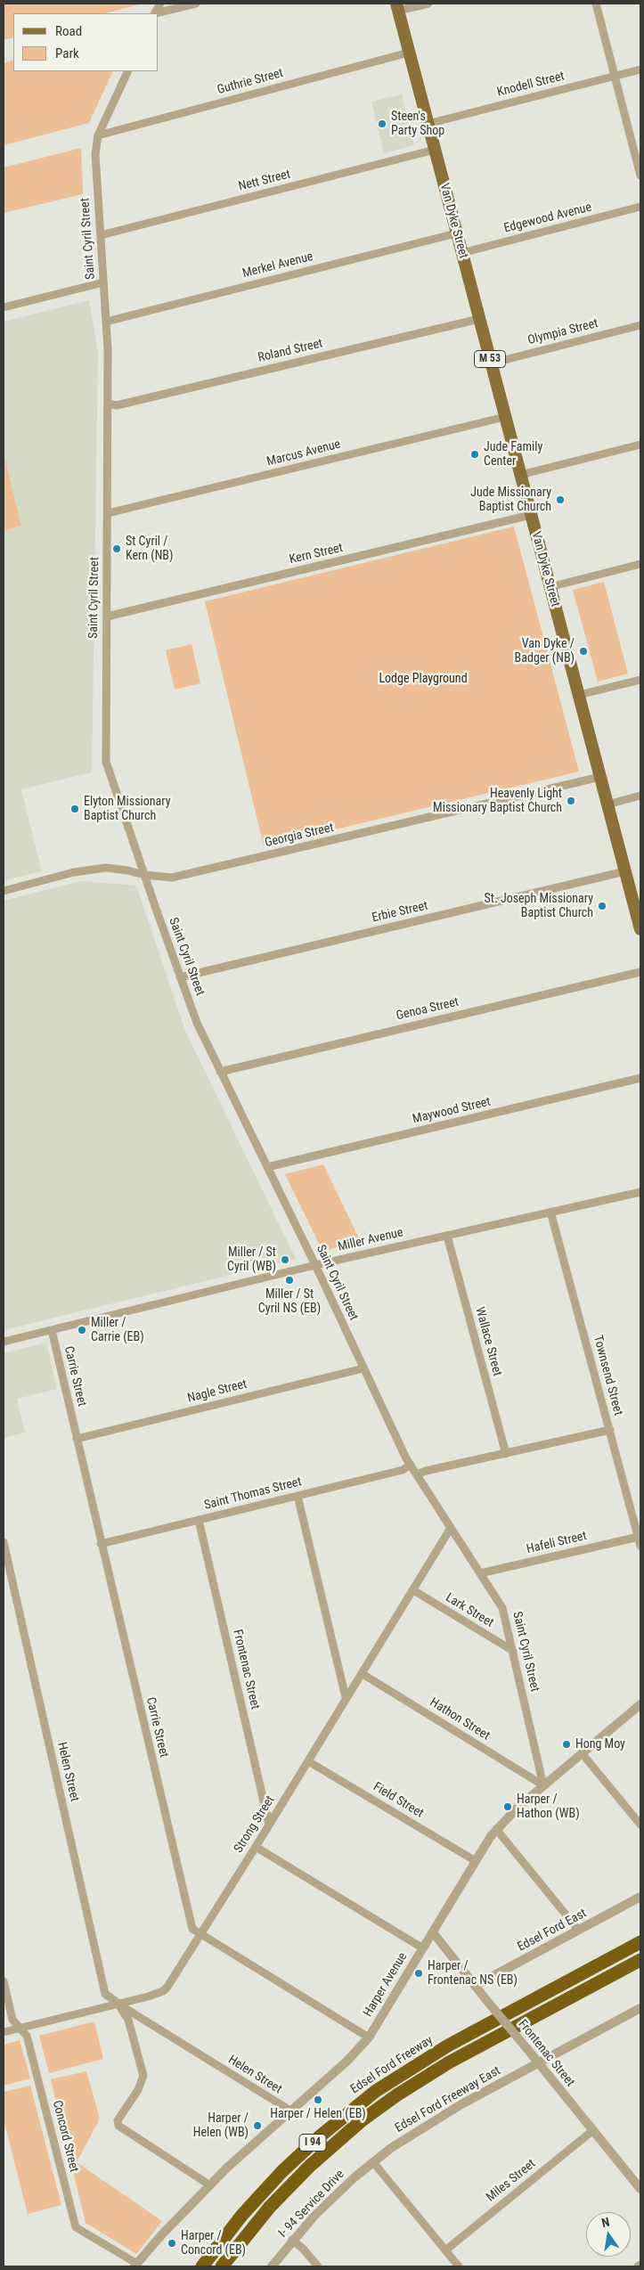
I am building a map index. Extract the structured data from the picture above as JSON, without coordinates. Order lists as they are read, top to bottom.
{
  "streets": {
    "highway": ["Edsel Ford Freeway", "I 94"],
    "main road": ["Van Dyke Street", "M 53"],
    "street": [
      "Guthrie Street",
      "Knodell Street",
      "Nett Street",
      "Edgewood Avenue",
      "Saint Cyril Street",
      "Merkel Avenue",
      "Olympia Street",
      "Roland Street",
      "Marcus Avenue",
      "Kern Street",
      "Georgia Street",
      "Erbie Street",
      "Genoa Street",
      "Maywood Street",
      "Miller Avenue",
      "Wallace Street",
      "Townsend Street",
      "Carrie Street",
      "Nagle Street",
      "Saint Thomas Street",
      "Hafeli Street",
      "Lark Street",
      "Frontenac Street",
      "Hathon Street",
      "Helen Street",
      "Field Street",
      "Strong Street",
      "Edsel Ford East",
      "Harper Avenue",
      "Edsel Ford Freeway East",
      "Concord Street",
      "Miles Street",
      "I- 94 Service Drive"
    ]
  },
  "crossings": [
    ["Guthrie Street", "Van Dyke Street"],
    ["Guthrie Street", "Saint Cyril Street"],
    ["Knodell Street", "Van Dyke Street"],
    ["Nett Street", "Van Dyke Street"],
    ["Nett Street", "Saint Cyril Street"],
    ["Edgewood Avenue", "Van Dyke Street"],
    ["Van Dyke Street", "Merkel Avenue"],
    ["Van Dyke Street", "Olympia Street"],
    ["Van Dyke Street", "Roland Street"],
    ["Van Dyke Street", "Marcus Avenue"],
    ["Van Dyke Street", "Kern Street"],
    ["Van Dyke Street", "Georgia Street"],
    ["Van Dyke Street", "Erbie Street"],
    ["Saint Cyril Street", "Merkel Avenue"],
    ["Saint Cyril Street", "Roland Street"],
    ["Saint Cyril Street", "Marcus Avenue"],
    ["Saint Cyril Street", "Kern Street"],
    ["Saint Cyril Street", "Georgia Street"],
    ["Saint Cyril Street", "Erbie Street"],
    ["Saint Cyril Street", "Genoa Street"],
    ["Saint Cyril Street", "Maywood Street"],
    ["Saint Cyril Street", "Miller Avenue"],
    ["Saint Cyril Street", "Nagle Street"],
    ["Saint Cyril Street", "Saint Thomas Street"],
    ["Saint Cyril Street", "Hafeli Street"],
    ["Saint Cyril Street", "Lark Street"],
    ["Saint Cyril Street", "Hathon Street"],
    ["Saint Cyril Street", "Strong Street"],
    ["Saint Cyril Street", "Harper Avenue"],
    ["Miller Avenue", "Wallace Street"],
    ["Miller Avenue", "Townsend Street"],
    ["Miller Avenue", "Carrie Street"],
    ["Townsend Street", "Hafeli Street"],
    ["Carrie Street", "Nagle Street"],
    ["Carrie Street", "Saint Thomas Street"],
    ["Carrie Street", "Strong Street"],
    ["Carrie Street", "Harper Avenue"],
    ["Saint Thomas Street", "Frontenac Street"],
    ["Lark Street", "Strong Street"],
    ["Frontenac Street", "Strong Street"],
    ["Frontenac Street", "Edsel Ford East"],
    ["Frontenac Street", "Harper Avenue"],
    ["Frontenac Street", "Edsel Ford Freeway East"],
    ["Frontenac Street", "Miles Street"],
    ["Hathon Street", "Strong Street"],
    ["Hathon Street", "Harper Avenue"],
    ["Helen Street", "Strong Street"],
    ["Helen Street", "Harper Avenue"],
    ["Field Street", "Strong Street"],
    ["Field Street", "Harper Avenue"],
    ["Strong Street", "Concord Street"],
    ["Harper Avenue", "Concord Street"],
    ["Edsel Ford Freeway East", "I- 94 Service Drive"]
  ],
  "parks": ["Lodge Playground"],
  "places": [
    "Steen's Party Shop",
    "Jude Family Center",
    "Jude Missionary Baptist Church",
    "St Cyril / Kern (NB)",
    "Van Dyke / Badger (NB)",
    "Heavenly Light Missionary Baptist Church",
    "Elyton Missionary Baptist Church",
    "St. Joseph Missionary Baptist Church",
    "Miller / St Cyril (WB)",
    "Miller / St Cyril NS (EB)",
    "Miller / Carrie (EB)",
    "Hong Moy",
    "Harper / Hathon (WB)",
    "Harper / Frontenac NS (EB)",
    "Harper / Helen (EB)",
    "Harper / Helen (WB)",
    "Harper / Concord (EB)"
  ],
  "legend": ["Road", "Park"],
  "north": "top"
}
